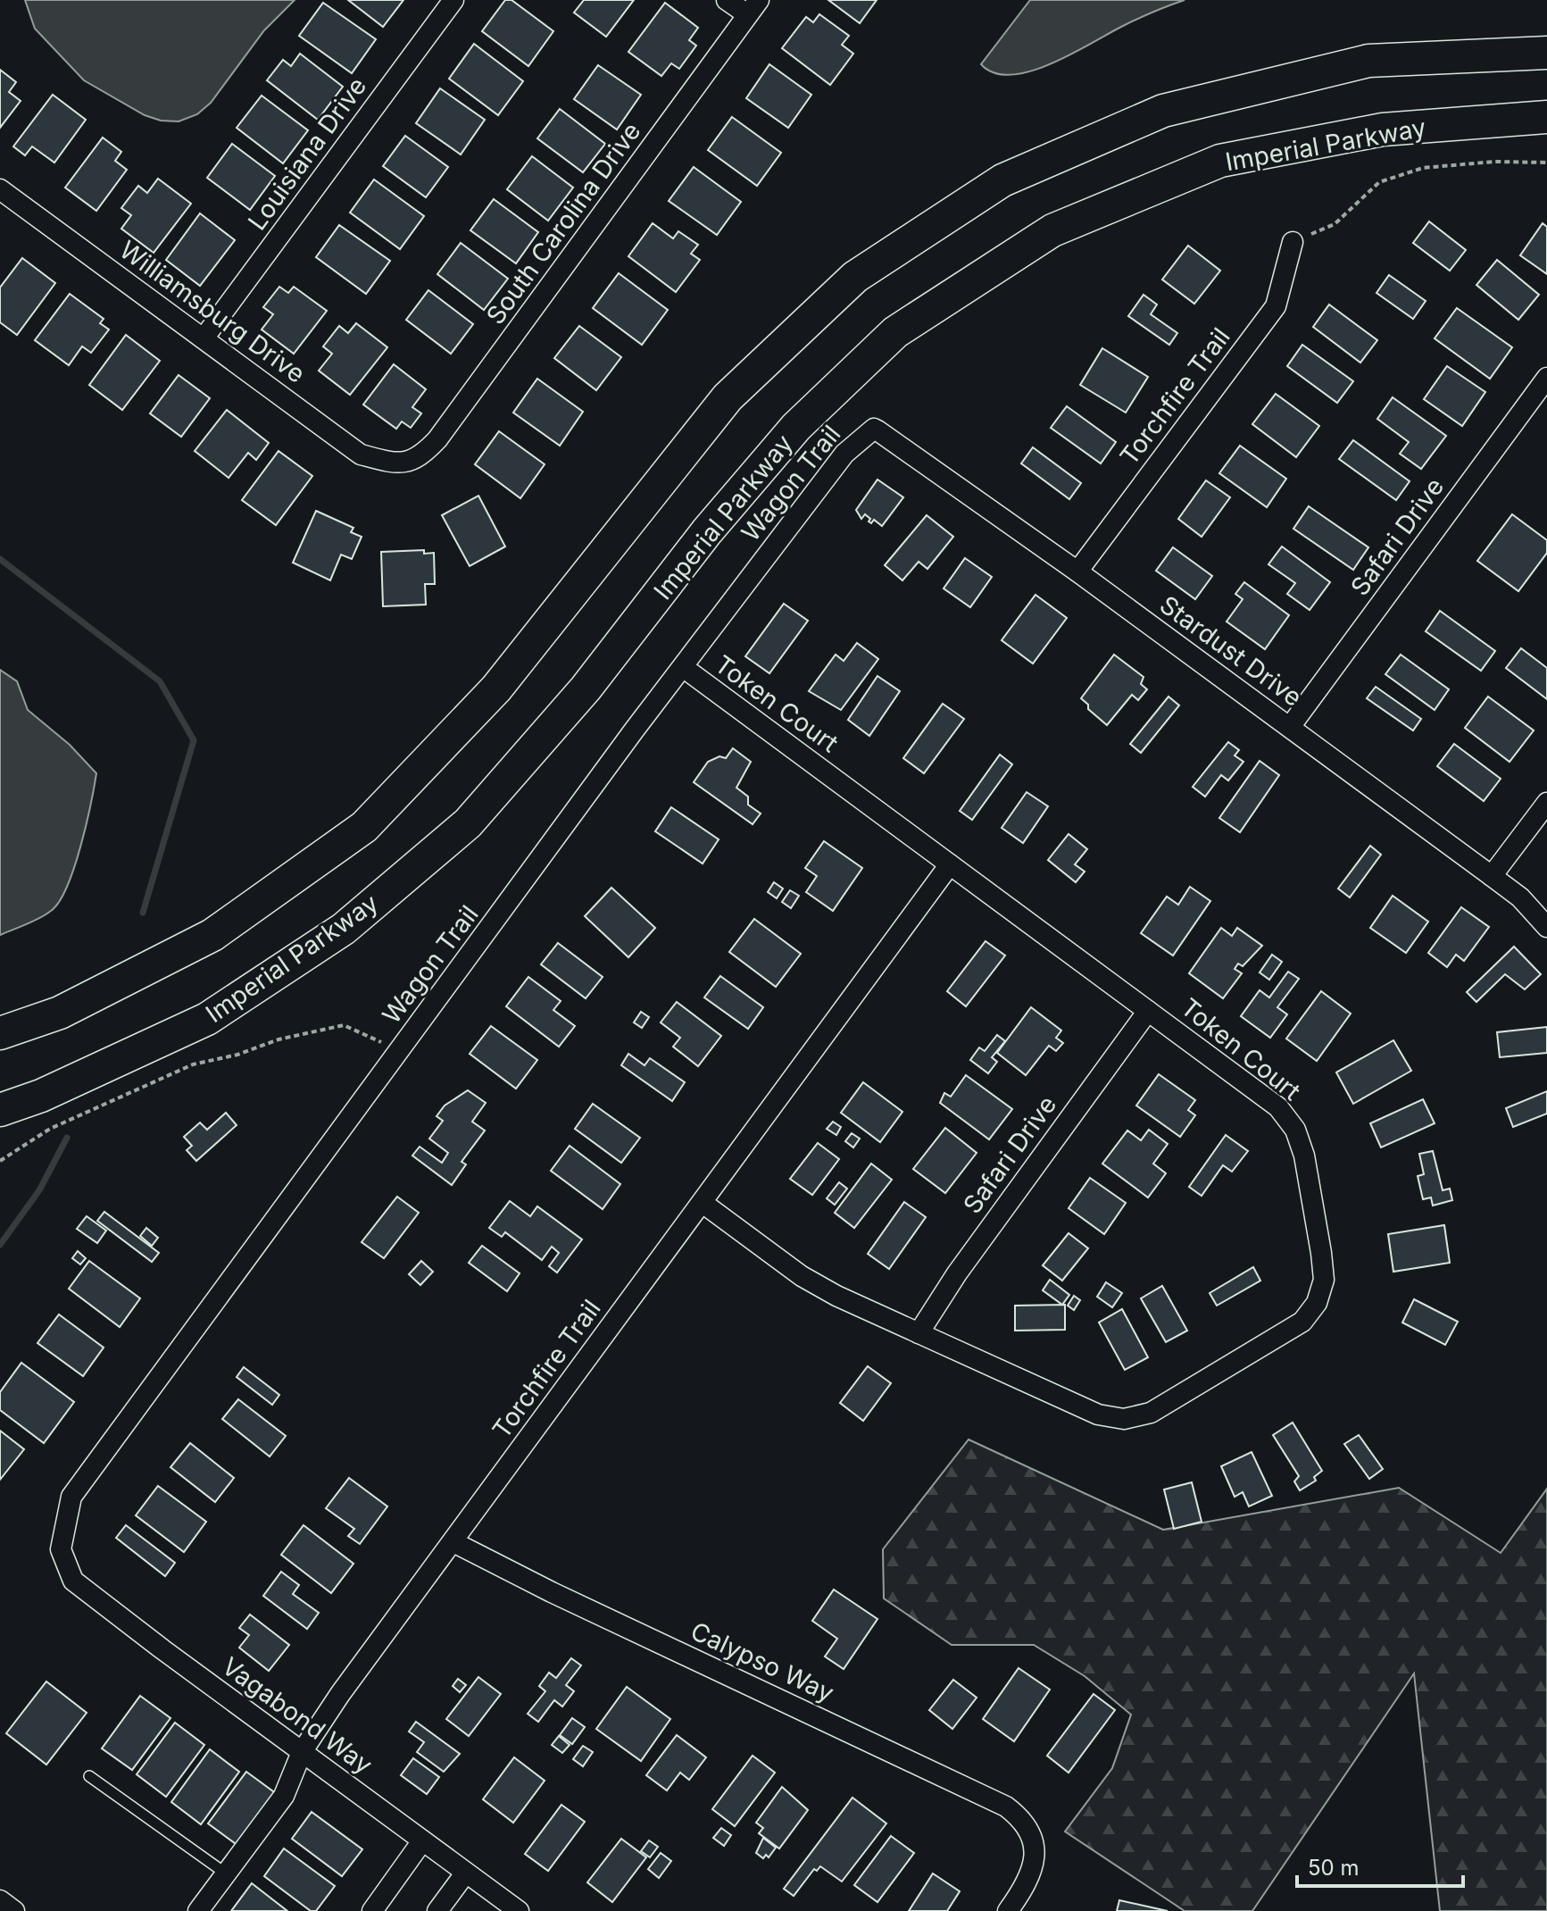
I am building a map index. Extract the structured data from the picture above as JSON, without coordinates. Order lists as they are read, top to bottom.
{
  "streets": {
    "main road": ["Imperial Parkway"],
    "street": [
      "Louisiana Drive",
      "South Carolina Drive",
      "Williamsburg Drive",
      "Torchfire Trail",
      "Wagon Trail",
      "Safari Drive",
      "Stardust Drive",
      "Token Court",
      "Calypso Way",
      "Vagabond Way"
    ]
  },
  "crossings": [
    ["Louisiana Drive", "Williamsburg Drive"],
    ["South Carolina Drive", "Williamsburg Drive"],
    ["Torchfire Trail", "Stardust Drive"],
    ["Torchfire Trail", "Token Court"],
    ["Torchfire Trail", "Calypso Way"],
    ["Torchfire Trail", "Vagabond Way"],
    ["Wagon Trail", "Stardust Drive"],
    ["Wagon Trail", "Token Court"],
    ["Wagon Trail", "Vagabond Way"],
    ["Safari Drive", "Stardust Drive"],
    ["Safari Drive", "Token Court"]
  ],
  "scale_bar": "50 m"
}
